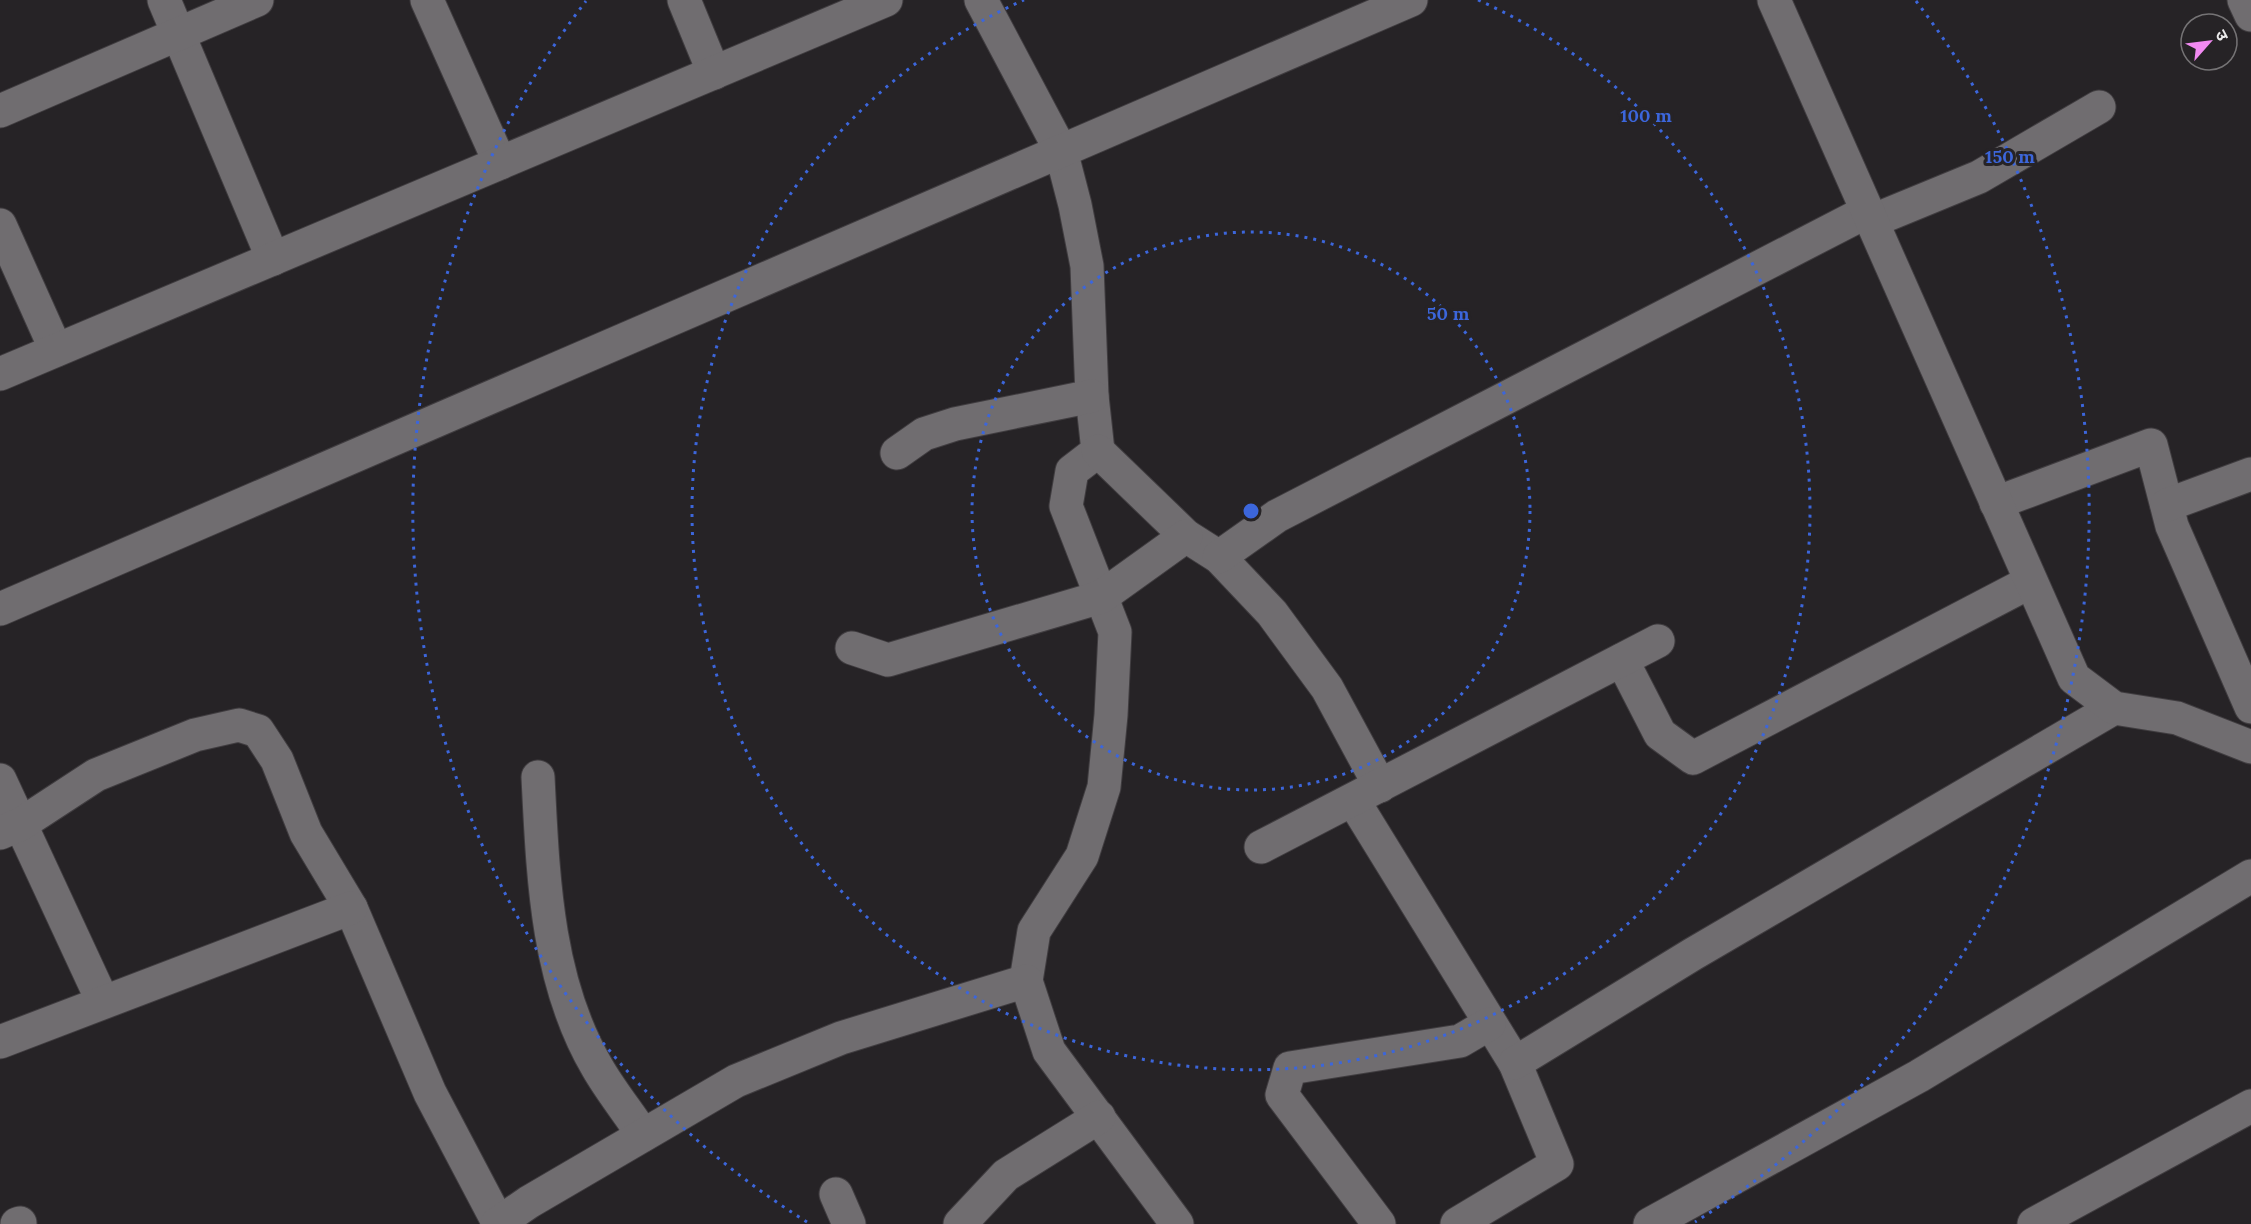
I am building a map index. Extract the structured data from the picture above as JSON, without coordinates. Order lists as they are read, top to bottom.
{
  "north": "top right",
  "rings": ["100 m", "150 m", "50 m"]
}
